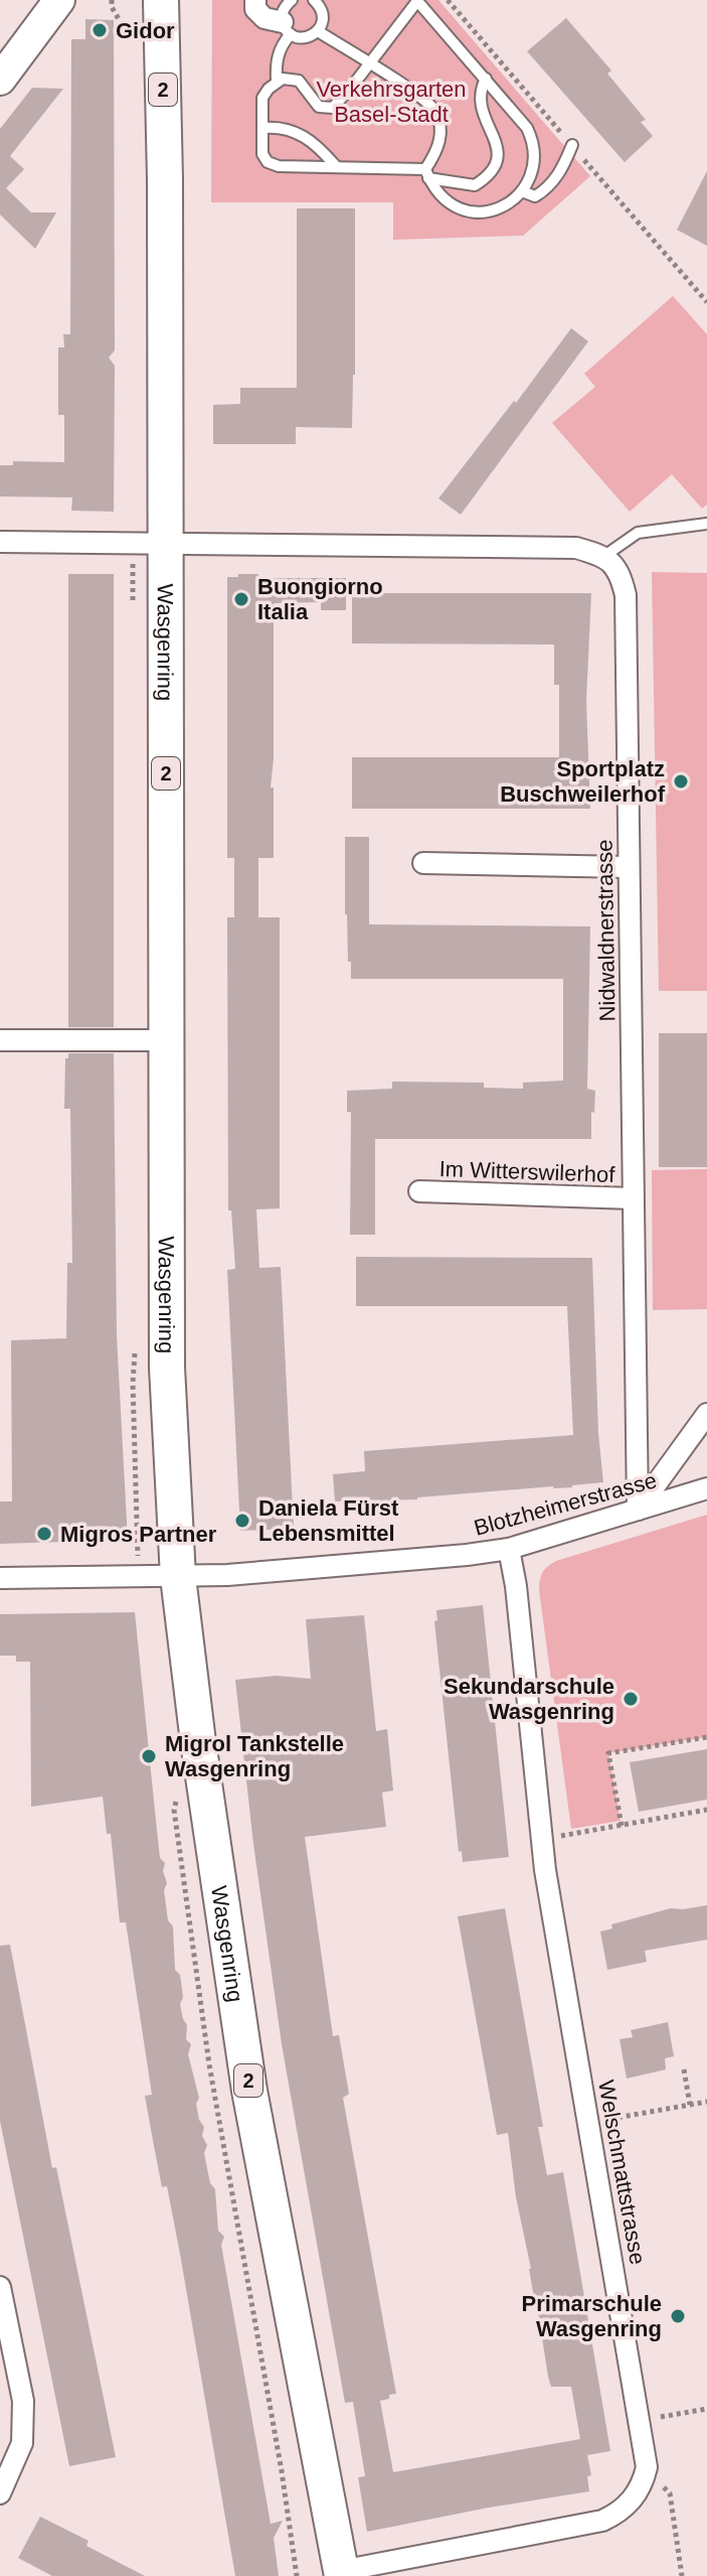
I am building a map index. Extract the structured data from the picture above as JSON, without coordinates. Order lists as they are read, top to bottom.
{
  "streets": {
    "main road": ["2", "Wasgenring"],
    "street": [
      "Nidwaldnerstrasse",
      "Im Witterswilerhof",
      "Blotzheimerstrasse",
      "Welschmattstrasse"
    ]
  },
  "crossings": [
    ["Wasgenring", "Blotzheimerstrasse"],
    ["Nidwaldnerstrasse", "Im Witterswilerhof"],
    ["Nidwaldnerstrasse", "Blotzheimerstrasse"],
    ["Blotzheimerstrasse", "Welschmattstrasse"]
  ],
  "parks": ["Verkehrsgarten Basel-Stadt"],
  "places": [
    "Gidor",
    "Buongiorno Italia",
    "Sportplatz Buschweilerhof",
    "Daniela Fürst Lebensmittel",
    "Migros Partner",
    "Sekundarschule Wasgenring",
    "Migrol Tankstelle Wasgenring",
    "Primarschule Wasgenring"
  ]
}
